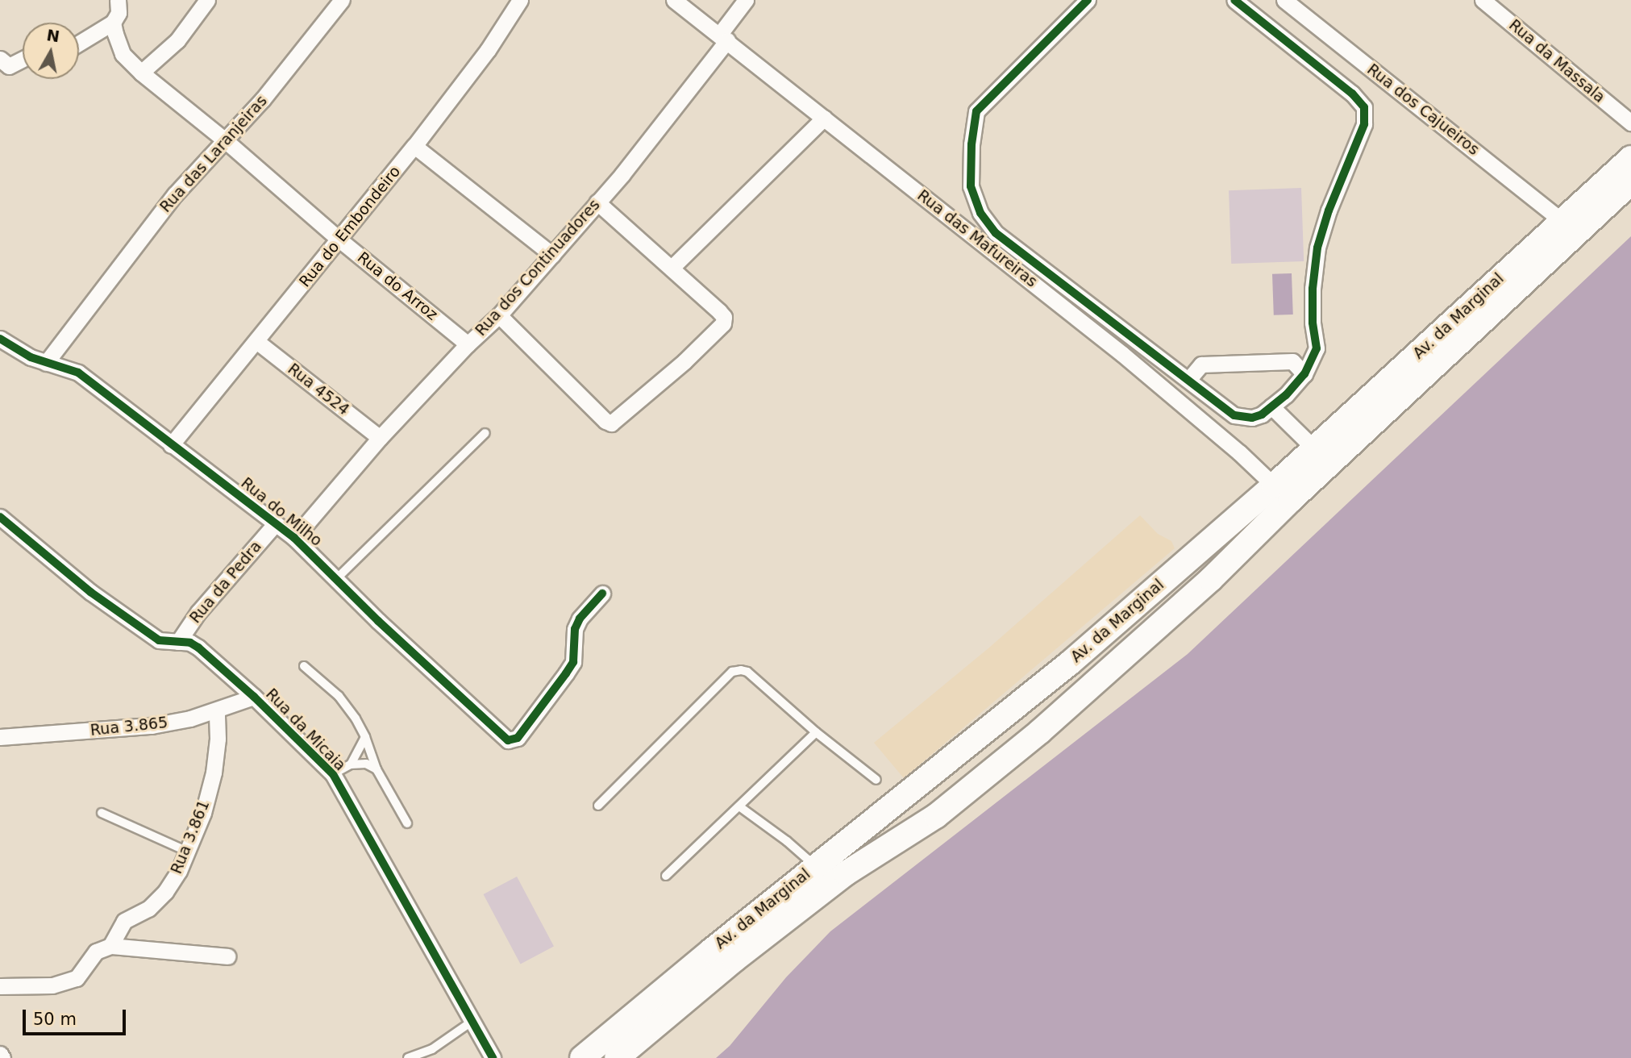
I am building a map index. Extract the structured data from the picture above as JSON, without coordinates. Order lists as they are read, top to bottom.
{
  "streets": {
    "main road": ["Av. da Marginal"],
    "street": [
      "Rua da Massala",
      "Rua dos Cajueiros",
      "Rua das Laranjeiras",
      "Rua do Embondeiro",
      "Rua das Mafureiras",
      "Rua dos Continuadores",
      "Rua do Arroz",
      "Rua 4524",
      "Rua do Milho",
      "Rua da Pedra",
      "Rua 3.865",
      "Rua da Micaia",
      "Rua 3.861"
    ]
  },
  "crossings": [
    ["Rua dos Cajueiros", "Av. da Marginal"],
    ["Rua das Laranjeiras", "Rua do Arroz"],
    ["Rua das Laranjeiras", "Rua do Milho"],
    ["Rua do Embondeiro", "Rua do Arroz"],
    ["Rua do Embondeiro", "Rua 4524"],
    ["Rua do Embondeiro", "Rua do Milho"],
    ["Rua das Mafureiras", "Rua dos Continuadores"],
    ["Rua das Mafureiras", "Av. da Marginal"],
    ["Rua dos Continuadores", "Rua do Arroz"],
    ["Rua dos Continuadores", "Rua 4524"],
    ["Rua dos Continuadores", "Rua do Milho"],
    ["Rua do Milho", "Rua da Pedra"],
    ["Rua da Pedra", "Rua da Micaia"],
    ["Rua 3.865", "Rua da Micaia"],
    ["Rua 3.865", "Rua 3.861"]
  ],
  "scale_bar": "50 m",
  "north": "top"
}
